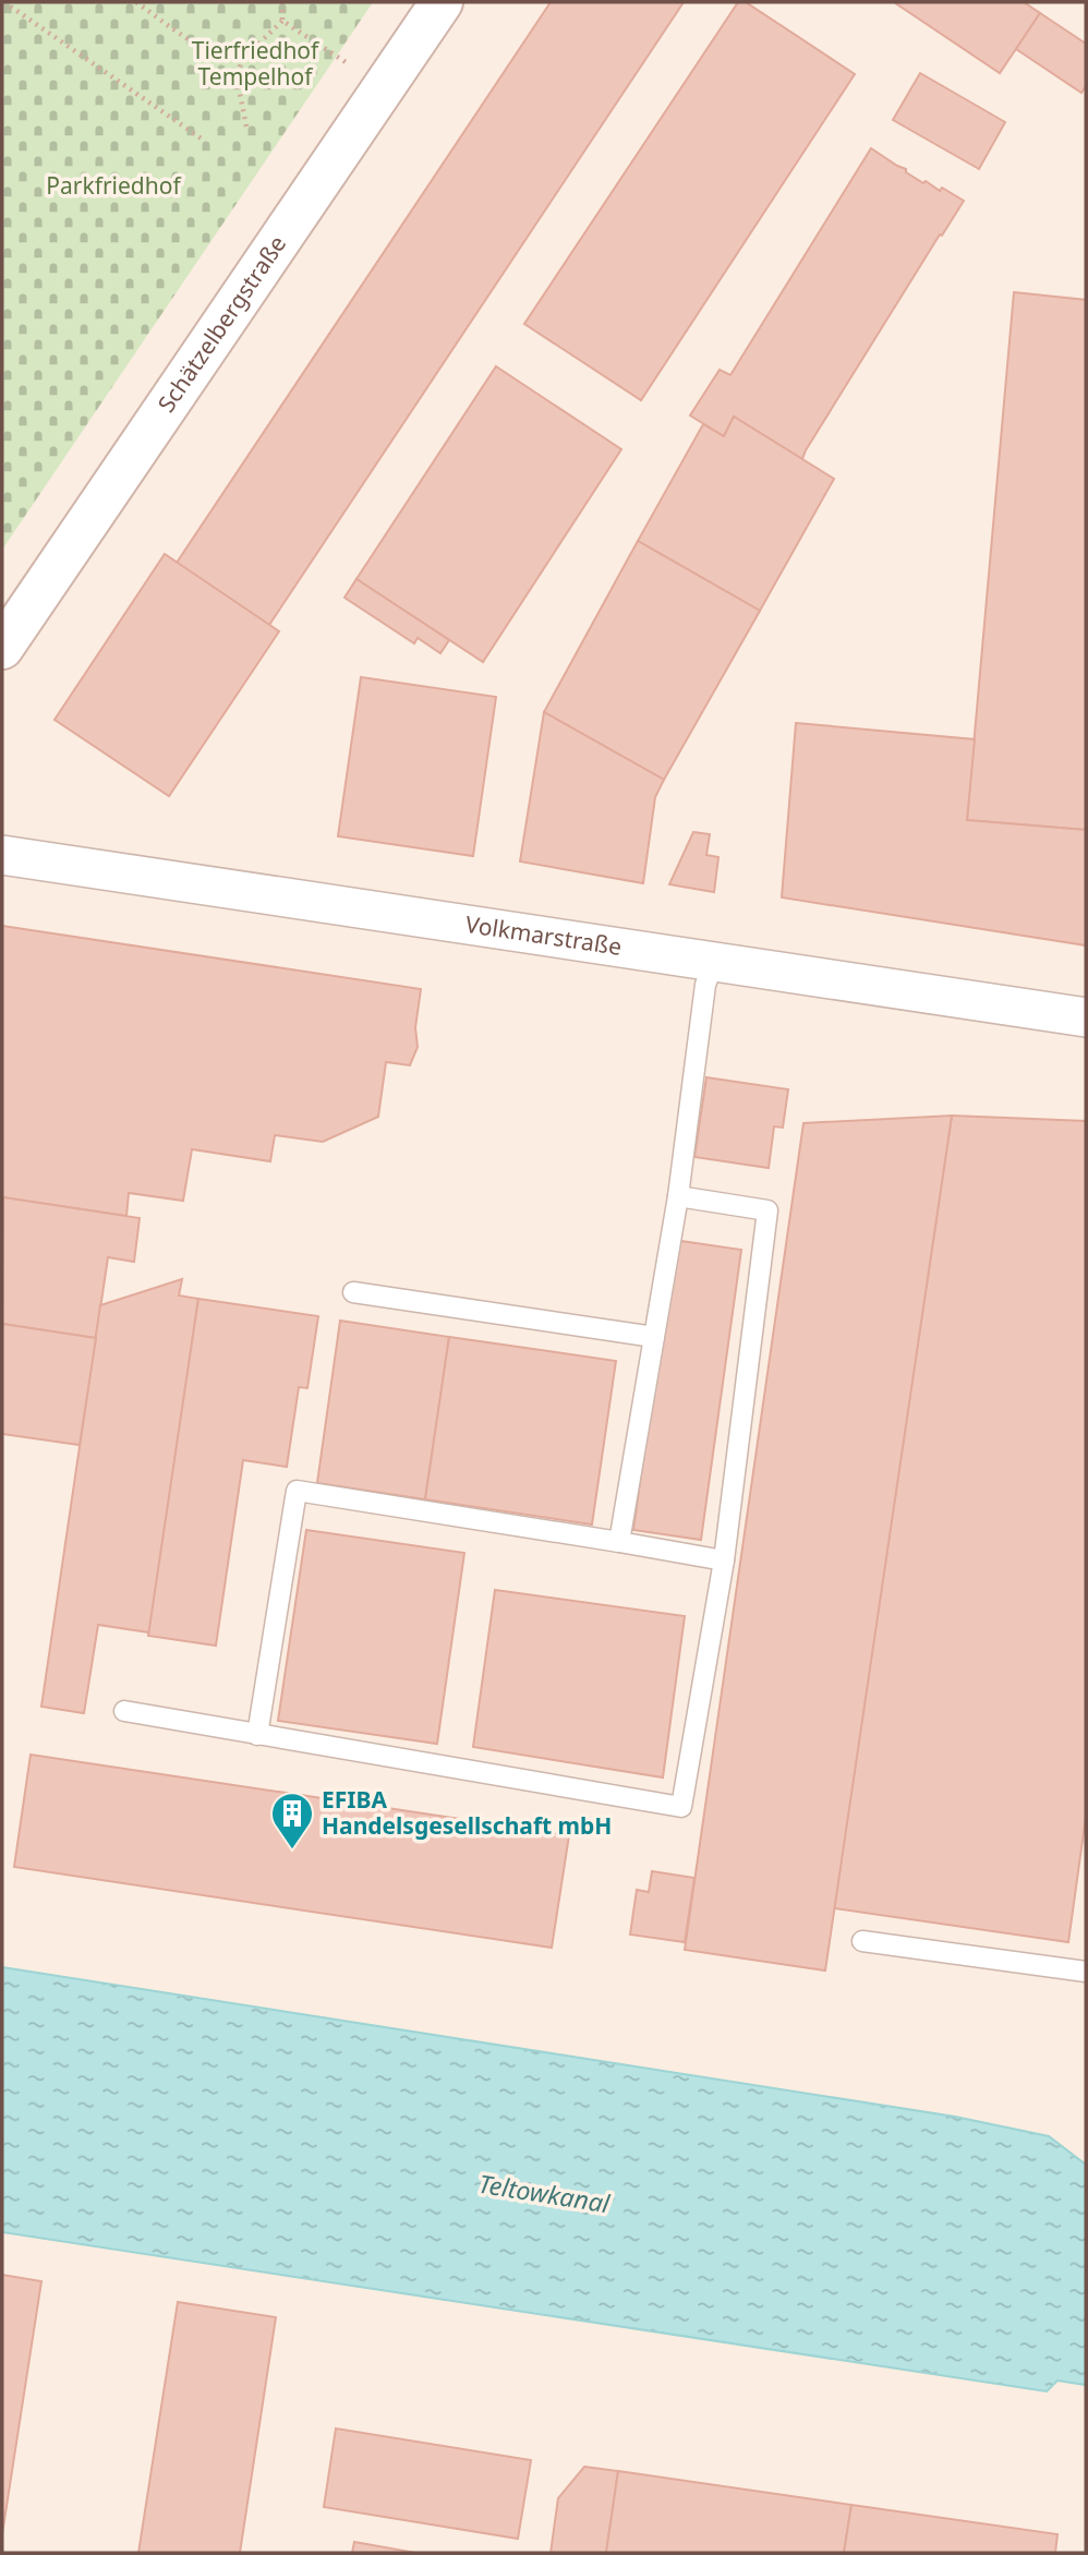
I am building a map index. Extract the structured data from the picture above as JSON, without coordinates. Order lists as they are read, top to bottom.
{
  "streets": {
    "street": ["Schätzelbergstraße", "Volkmarstraße"]
  },
  "water": ["Teltowkanal"],
  "parks": ["Tierfriedhof Tempelhof", "Parkfriedhof"],
  "places": {
    "building": ["EFIBA Handelsgesellschaft mbH"]
  }
}
